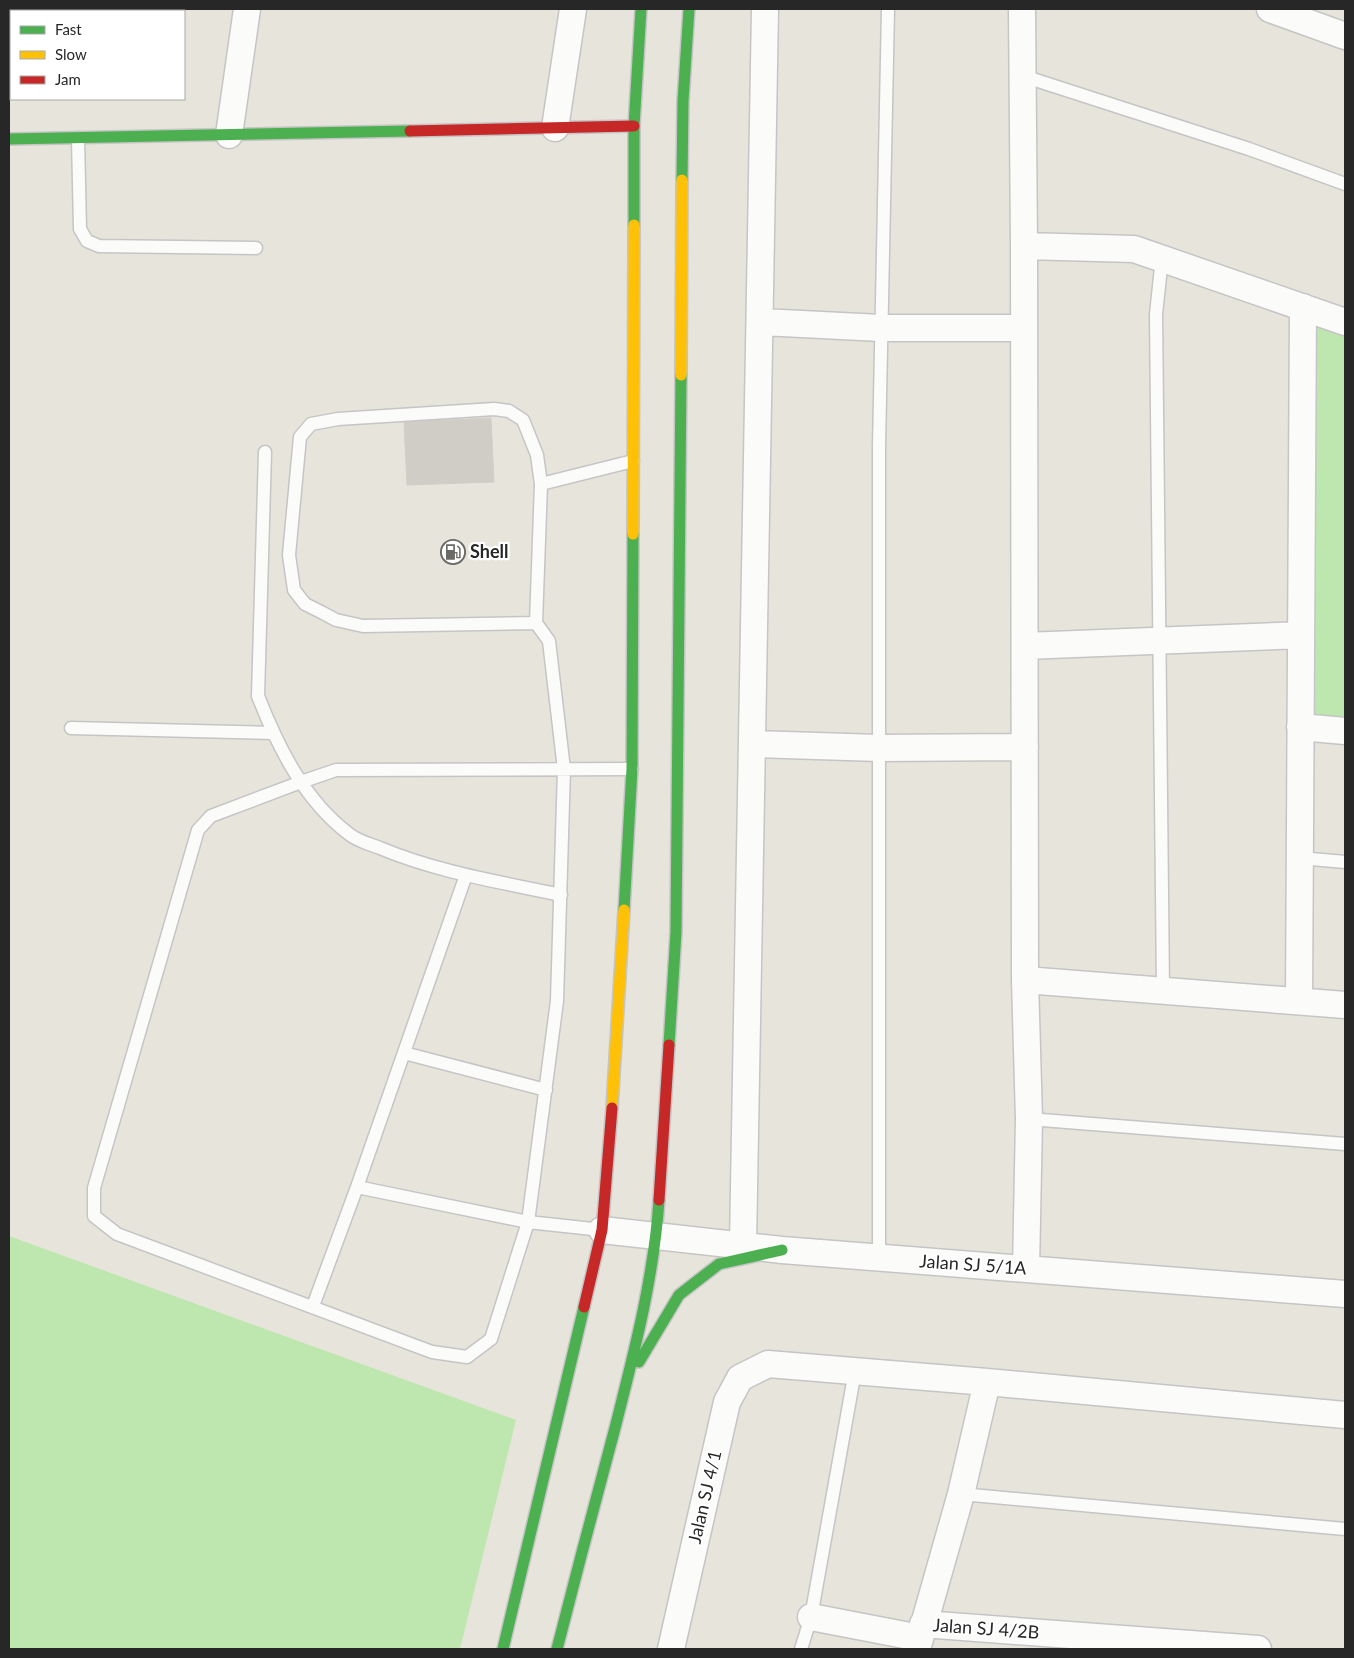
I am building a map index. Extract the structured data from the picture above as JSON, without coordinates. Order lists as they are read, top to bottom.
{
  "streets": {
    "street": ["Jalan SJ 5/1A", "Jalan SJ 4/1", "Jalan SJ 4/2B"]
  },
  "places": {
    "fuel station": ["Shell"]
  },
  "legend": ["Fast", "Slow", "Jam"]
}
